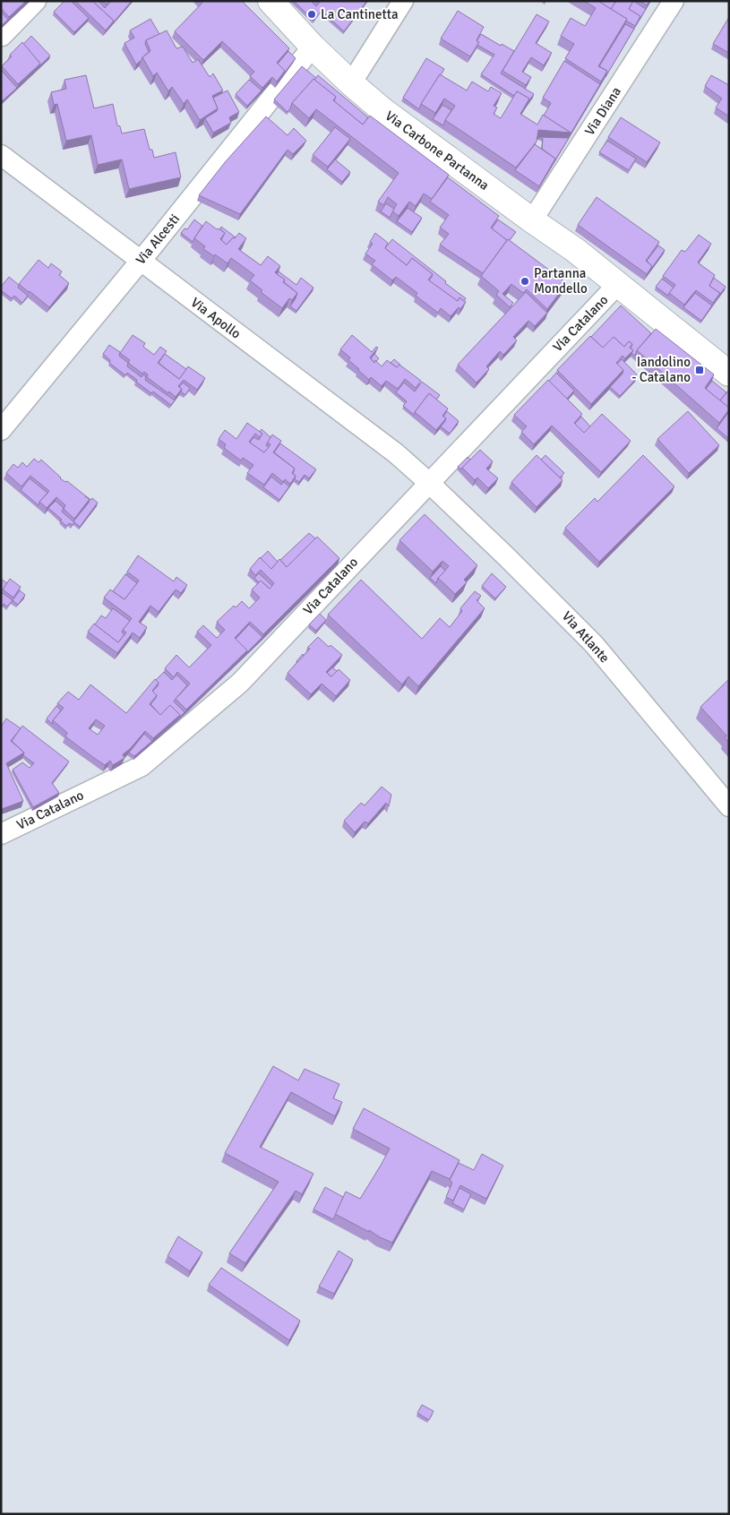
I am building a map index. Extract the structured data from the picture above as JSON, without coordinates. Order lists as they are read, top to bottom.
{
  "streets": {
    "main road": ["Via Carbone Partanna"],
    "street": [
      "Via Diana",
      "Via Alcesti",
      "Via Apollo",
      "Via Catalano",
      "Via Atlante"
    ]
  },
  "crossings": [
    ["Via Diana", "Via Carbone Partanna"],
    ["Via Carbone Partanna", "Via Alcesti"],
    ["Via Carbone Partanna", "Via Catalano"],
    ["Via Alcesti", "Via Apollo"],
    ["Via Apollo", "Via Catalano"],
    ["Via Apollo", "Via Atlante"],
    ["Via Catalano", "Via Atlante"]
  ],
  "places": {
    "other": ["La Cantinetta", "Partanna Mondello"],
    "transit": ["Iandolino - Catalano"]
  }
}
